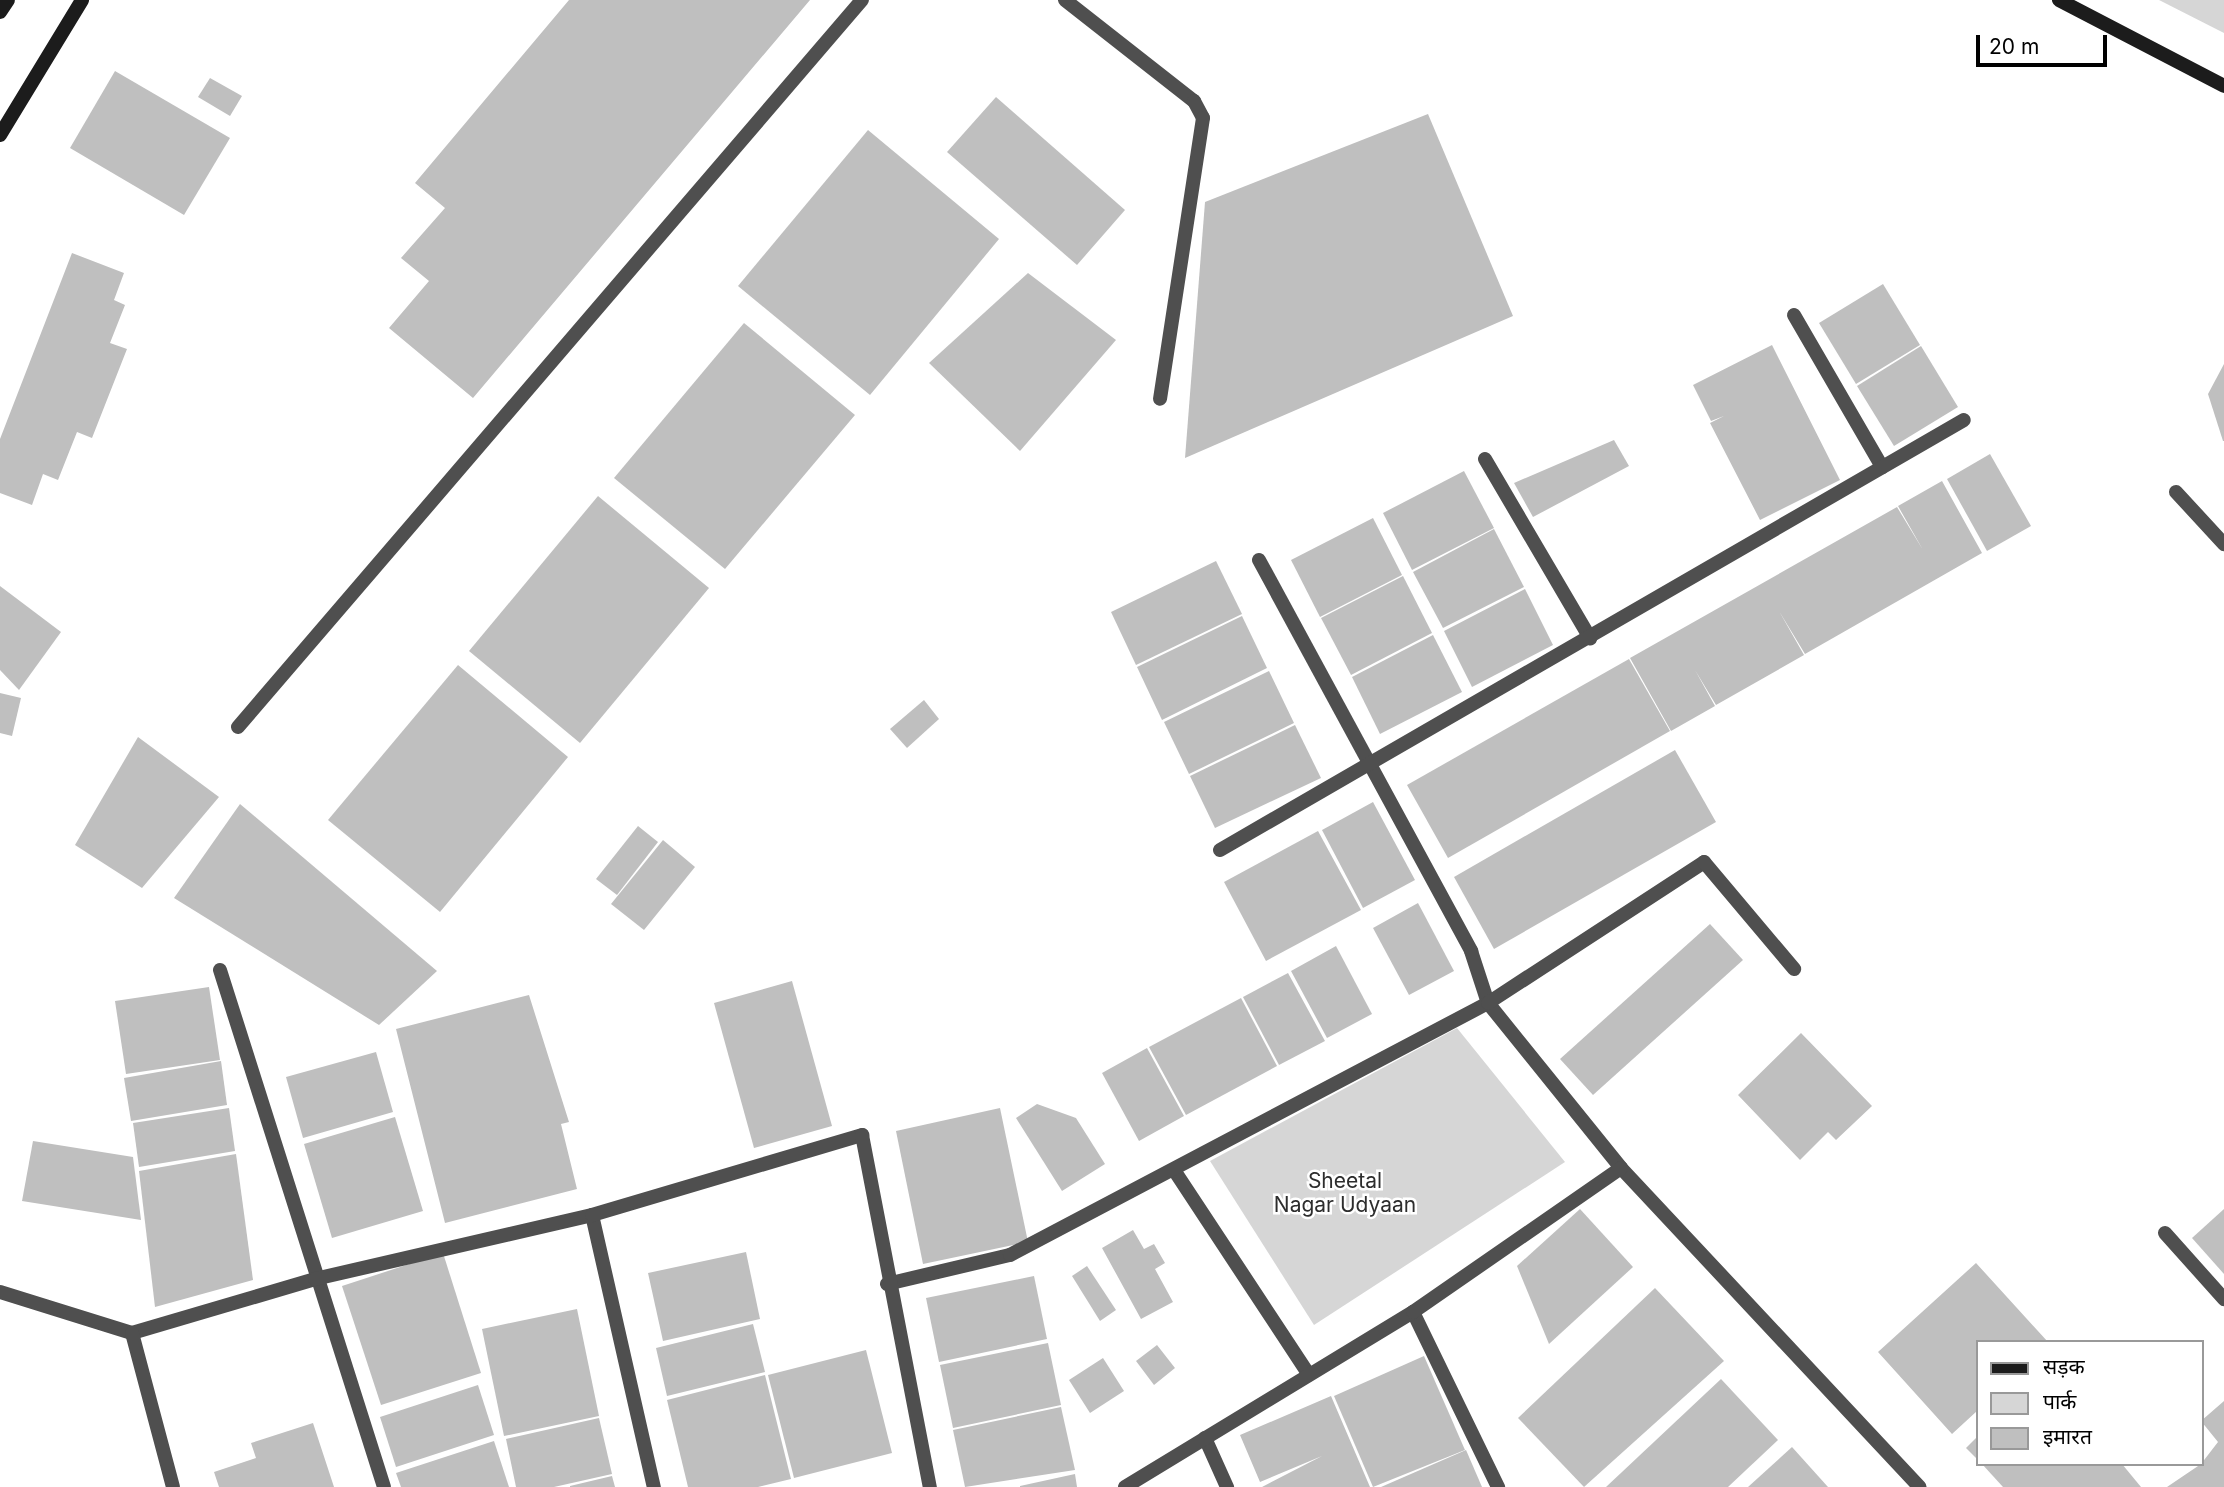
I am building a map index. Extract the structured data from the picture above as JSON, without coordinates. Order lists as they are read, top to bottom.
{
  "parks": ["Sheetal Nagar Udyaan"],
  "legend": ["सड़क", "पार्क", "इमारत"],
  "scale_bar": "20 m"
}
